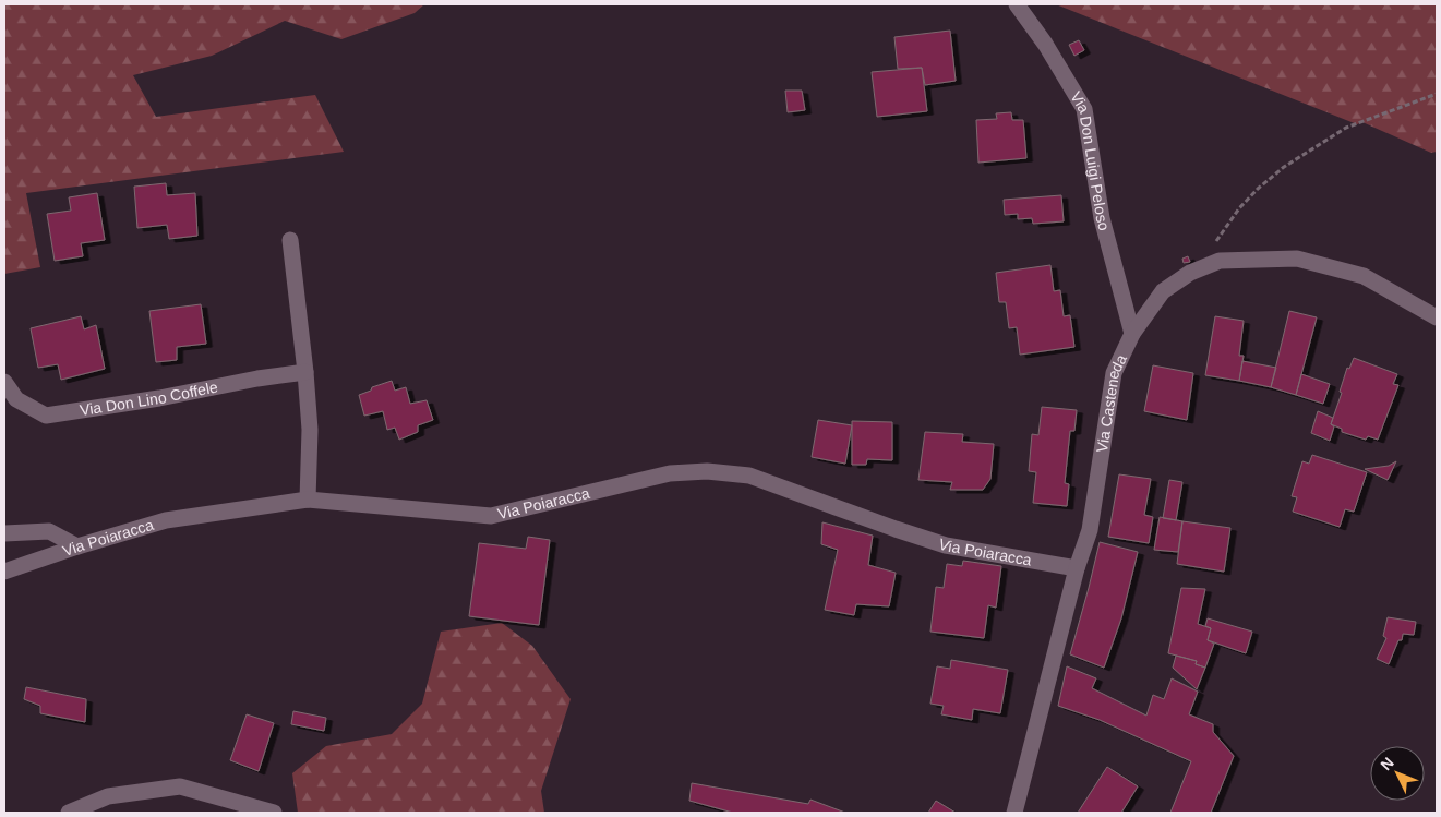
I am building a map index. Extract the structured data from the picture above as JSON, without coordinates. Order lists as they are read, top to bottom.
{
  "streets": {
    "street": [
      "Via Don Luigi Peloso",
      "Via Don Lino Coffele",
      "Via Casteneda",
      "Via Poiaracca"
    ]
  },
  "crossings": [
    ["Via Don Luigi Peloso", "Via Casteneda"],
    ["Via Casteneda", "Via Poiaracca"]
  ],
  "north": "top left"
}
